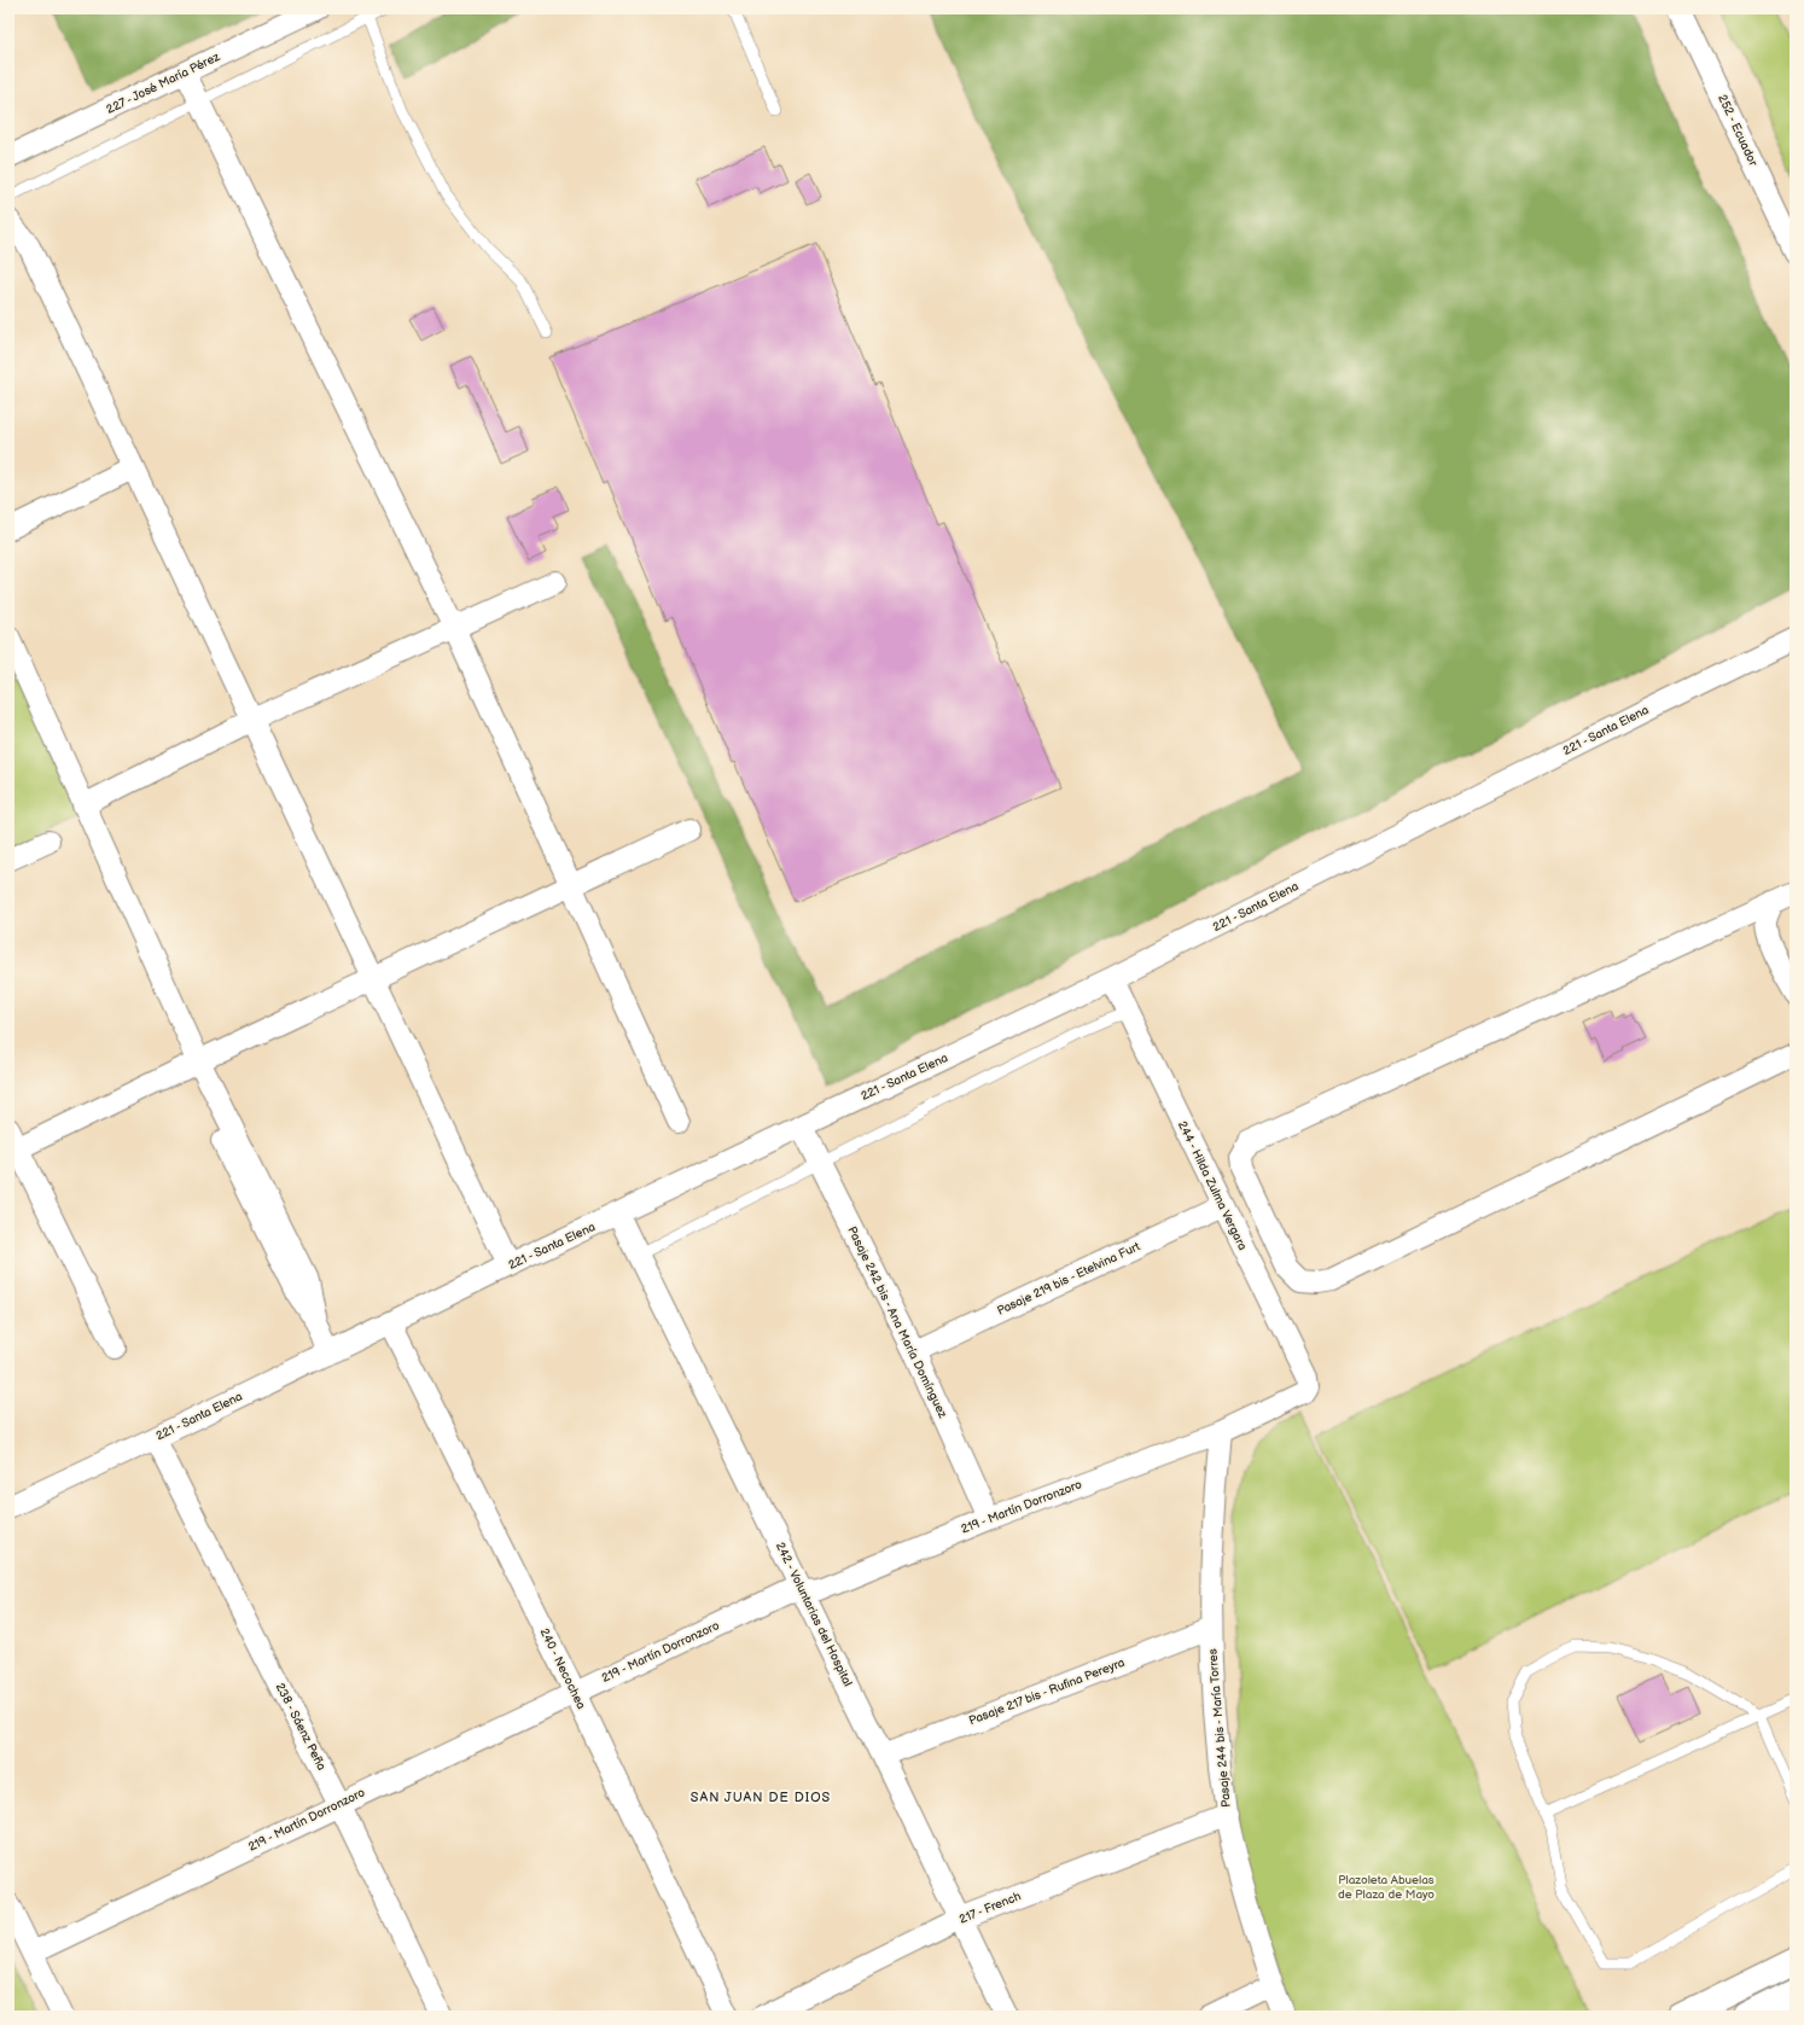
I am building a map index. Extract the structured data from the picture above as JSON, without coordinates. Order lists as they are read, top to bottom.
{
  "streets": {
    "street": [
      "227 - José María Pérez",
      "252 - Ecuador",
      "221 - Santa Elena",
      "244 - Hilda Zulma Vergara",
      "Pasaje 219 bis - Etelvina Furt",
      "Pasaje 242 bis - Ana María Domínguez",
      "219 - Martín Dorronzoro",
      "242 - Voluntarias del Hospital",
      "240 - Necochea",
      "Pasaje 217 bis - Rufina Pereyra",
      "238 - Sáenz Peña",
      "Pasaje 244 bis - María Torres",
      "217 - French"
    ]
  },
  "crossings": [
    ["221 - Santa Elena", "244 - Hilda Zulma Vergara"],
    ["221 - Santa Elena", "Pasaje 242 bis - Ana María Domínguez"],
    ["221 - Santa Elena", "242 - Voluntarias del Hospital"],
    ["221 - Santa Elena", "240 - Necochea"],
    ["221 - Santa Elena", "238 - Sáenz Peña"],
    ["244 - Hilda Zulma Vergara", "Pasaje 219 bis - Etelvina Furt"],
    ["244 - Hilda Zulma Vergara", "219 - Martín Dorronzoro"],
    ["Pasaje 219 bis - Etelvina Furt", "Pasaje 242 bis - Ana María Domínguez"],
    ["Pasaje 242 bis - Ana María Domínguez", "219 - Martín Dorronzoro"],
    ["219 - Martín Dorronzoro", "242 - Voluntarias del Hospital"],
    ["219 - Martín Dorronzoro", "240 - Necochea"],
    ["219 - Martín Dorronzoro", "238 - Sáenz Peña"],
    ["219 - Martín Dorronzoro", "Pasaje 244 bis - María Torres"],
    ["242 - Voluntarias del Hospital", "Pasaje 217 bis - Rufina Pereyra"],
    ["242 - Voluntarias del Hospital", "217 - French"],
    ["Pasaje 217 bis - Rufina Pereyra", "Pasaje 244 bis - María Torres"],
    ["Pasaje 244 bis - María Torres", "217 - French"]
  ],
  "districts": ["SAN JUAN DE DIOS"],
  "parks": ["Plazoleta Abuelas de Plaza de Mayo"]
}
